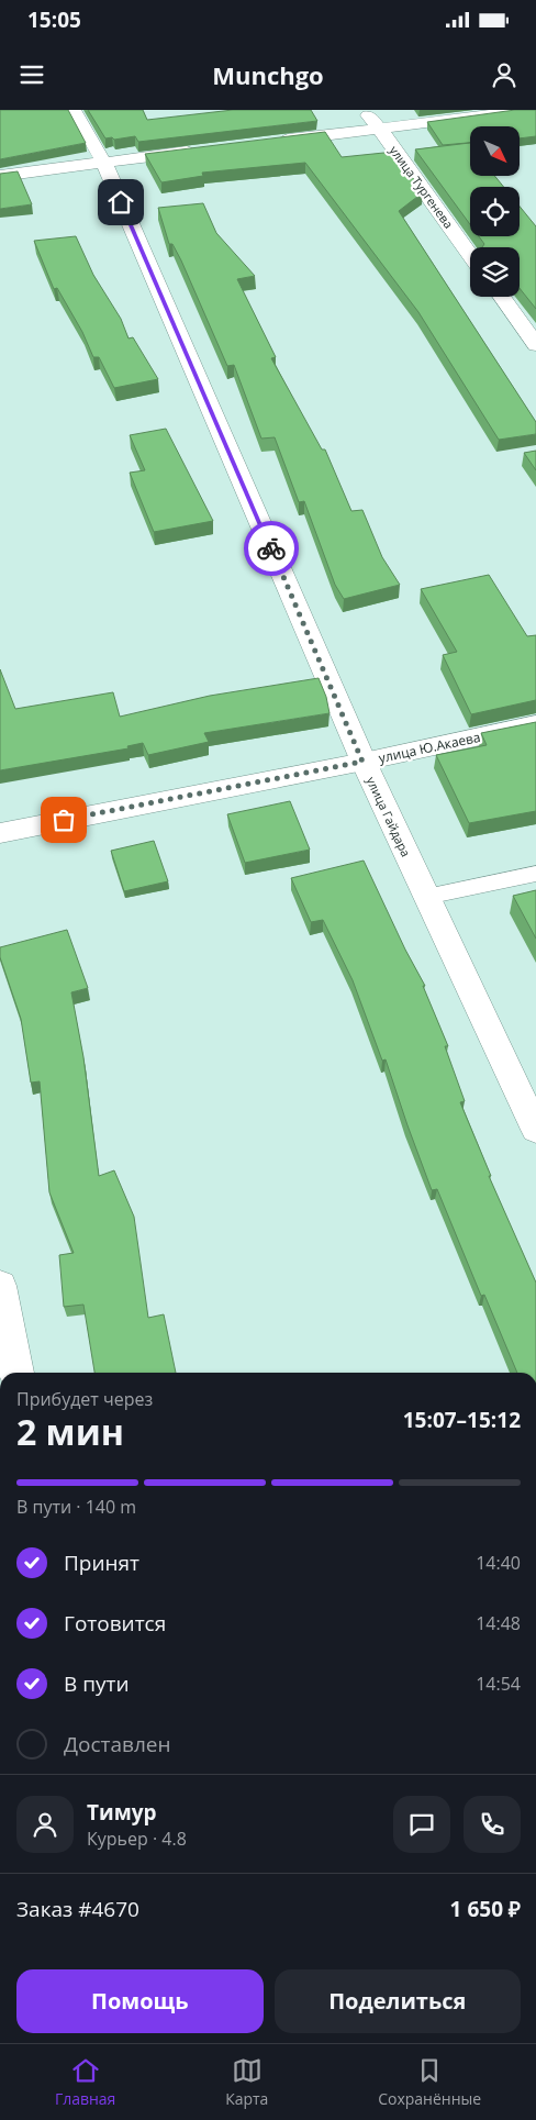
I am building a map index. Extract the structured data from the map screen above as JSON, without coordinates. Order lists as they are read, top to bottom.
{
  "streets": {
    "street": ["улица Тургенева", "улица Ю.Акаева", "улица Гайдара"]
  },
  "crossings": [
    ["улица Ю.Акаева", "улица Гайдара"]
  ],
  "north": "bottom right",
  "page": {
    "status": "15:05",
    "header": "Munchgo",
    "heading": ["2 мин", "Прибудет через", "15:07–15:12"],
    "panel": [
      "Тимур",
      "Курьер · 4.8",
      "Заказ #4670",
      "1 650 ₽"
    ],
    "bar": "В пути · 140 m",
    "list": [
      ["Принят", "14:40"],
      ["Готовится", "14:48"],
      ["В пути", "14:54"],
      "Доставлен"
    ],
    "buttons": ["Помощь", "Поделиться"],
    "tabs": ["Главная", "Карта", "Сохранённые"]
  }
}
